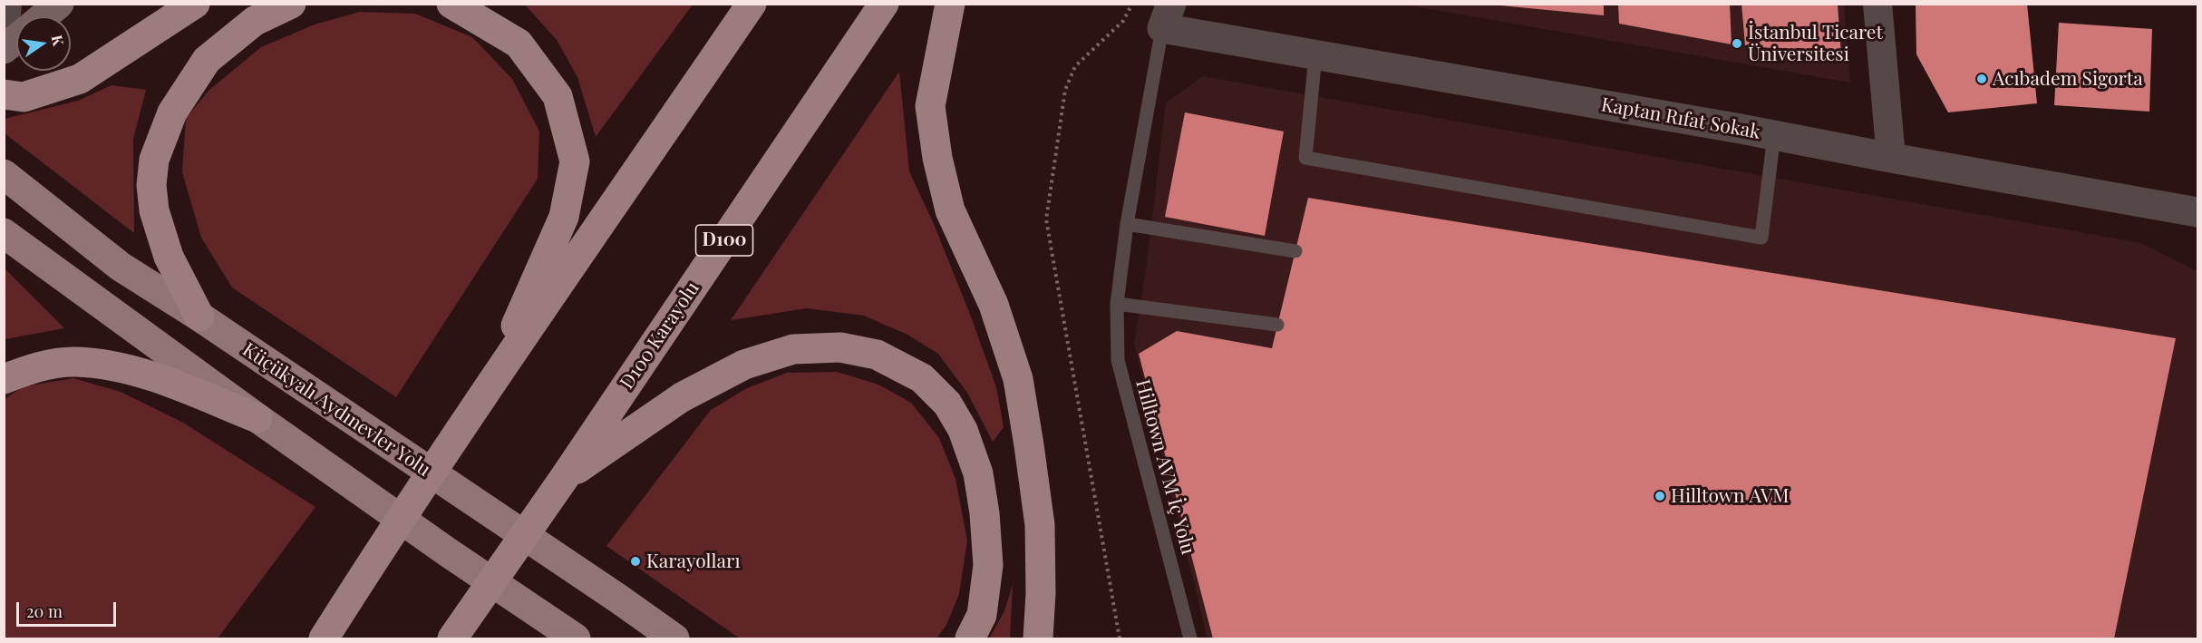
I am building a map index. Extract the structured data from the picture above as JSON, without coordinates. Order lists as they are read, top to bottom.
{
  "streets": {
    "highway": ["D100", "D100 Karayolu"],
    "main road": ["Küçükyalı Aydınevler Yolu"],
    "street": ["Kaptan Rıfat Sokak"],
    "lane": ["Hilltown AVM İç Yolu"]
  },
  "crossings": [
    ["Kaptan Rıfat Sokak", "Hilltown AVM İç Yolu"]
  ],
  "places": [
    "İstanbul Ticaret Üniversitesi",
    "Acıbadem Sigorta",
    "Hilltown AVM",
    "Karayolları"
  ],
  "scale_bar": "20 m",
  "north": "right"
}
